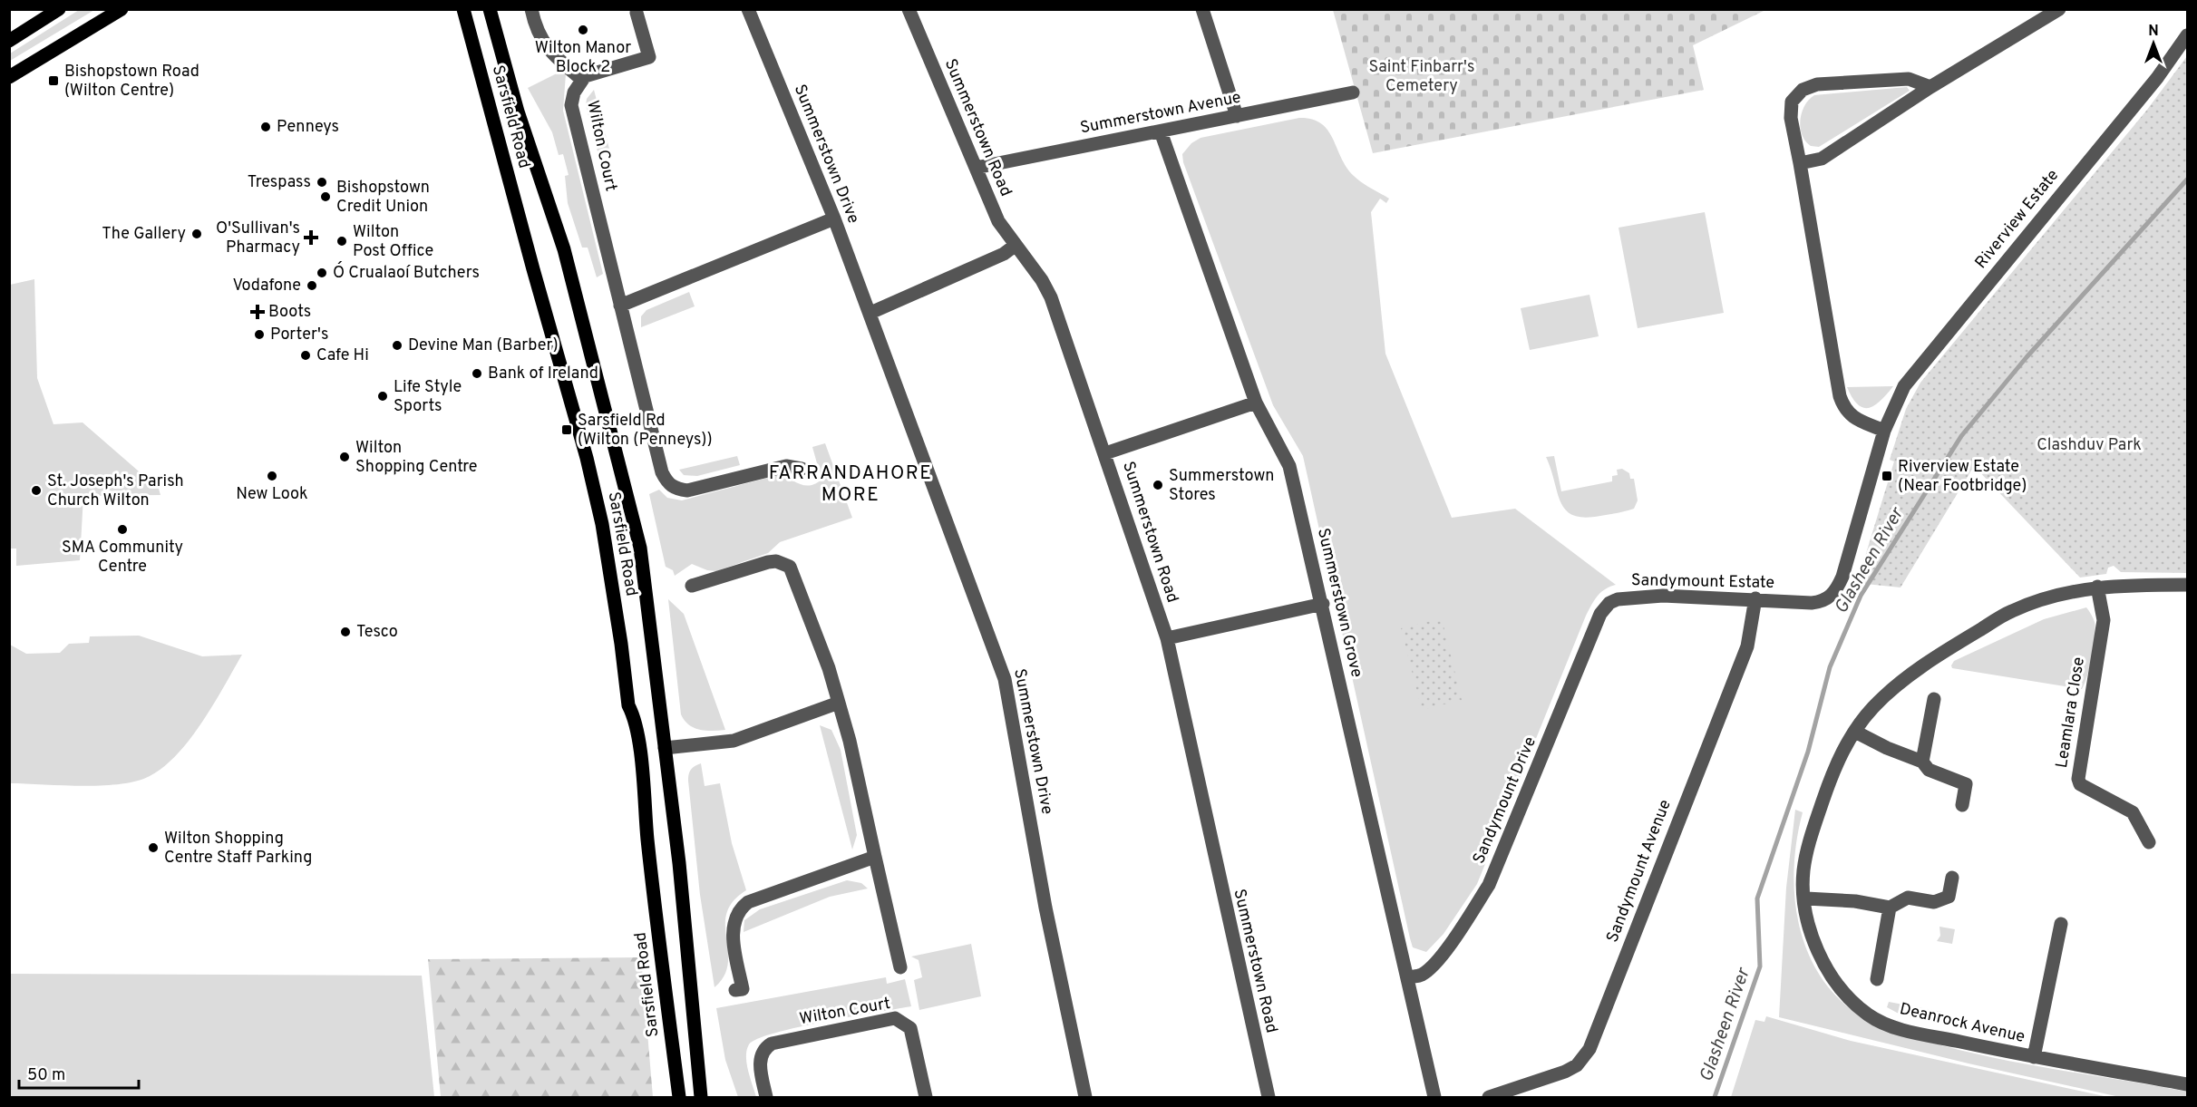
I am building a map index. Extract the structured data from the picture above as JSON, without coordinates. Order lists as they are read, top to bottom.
{
  "streets": {
    "main road": ["Sarsfield Road"],
    "street": [
      "Summerstown Avenue",
      "Summerstown Road",
      "Wilton Court",
      "Summerstown Drive",
      "Riverview Estate",
      "Sandymount Estate",
      "Summerstown Grove",
      "Leamlara Close",
      "Sandymount Drive",
      "Sandymount Avenue",
      "Deanrock Avenue"
    ]
  },
  "crossings": [
    ["Summerstown Avenue", "Summerstown Road"],
    ["Summerstown Avenue", "Summerstown Grove"],
    ["Riverview Estate", "Sandymount Estate"],
    ["Sandymount Estate", "Sandymount Drive"],
    ["Sandymount Estate", "Sandymount Avenue"],
    ["Summerstown Grove", "Sandymount Drive"],
    ["Leamlara Close", "Deanrock Avenue"]
  ],
  "districts": ["FARRANDAHORE MORE"],
  "water": ["Glasheen River"],
  "parks": ["Saint Finbarr's Cemetery", "Clashduv Park"],
  "places": {
    "other": [
      "Wilton Manor Block 2",
      "Penneys",
      "Trespass",
      "Bishopstown Credit Union",
      "The Gallery",
      "Wilton Post Office",
      "Ó Crualaoí Butchers",
      "Vodafone",
      "Porter's",
      "Devine Man (Barber)",
      "Cafe Hi",
      "Bank of Ireland",
      "Life Style Sports",
      "Wilton Shopping Centre",
      "New Look",
      "Summerstown Stores",
      "St. Joseph's Parish Church Wilton",
      "SMA Community Centre",
      "Tesco",
      "Wilton Shopping Centre Staff Parking"
    ],
    "transit": ["Bishopstown Road (Wilton Centre)", "Sarsfield Rd (Wilton (Penneys))", "Riverview Estate (Near Footbridge)"],
    "health": ["O'Sullivan's Pharmacy", "Boots"]
  },
  "scale_bar": "50 m",
  "north": "top"
}
